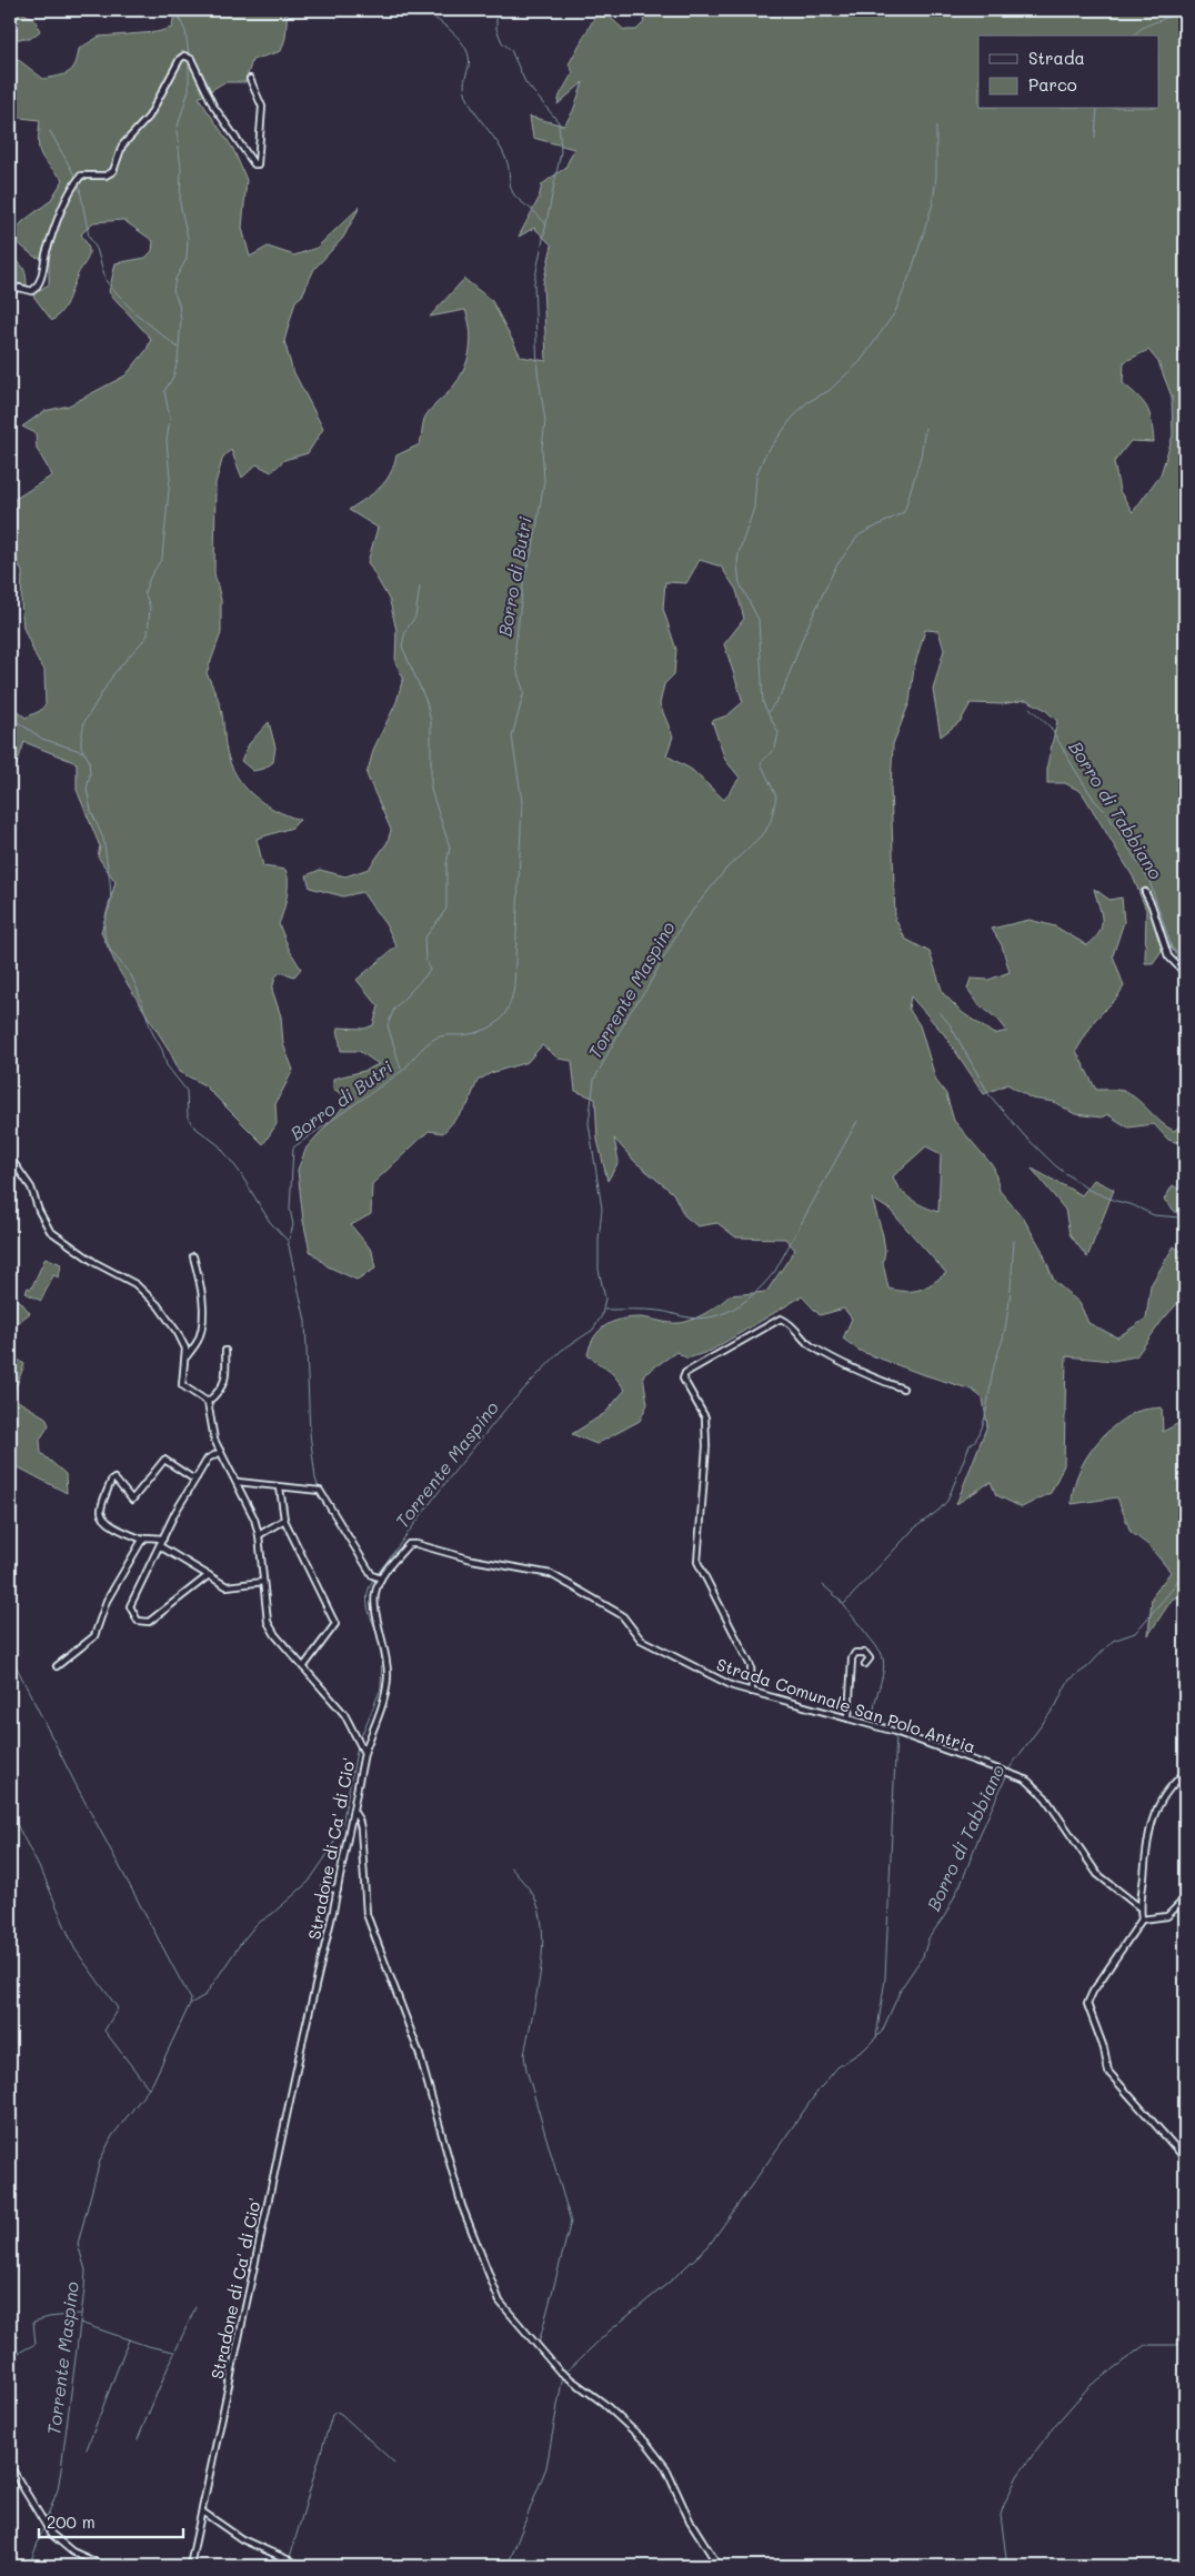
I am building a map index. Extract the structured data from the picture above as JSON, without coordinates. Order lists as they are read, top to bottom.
{
  "streets": {
    "street": ["Strada Comunale San Polo Antria", "Stradone di Ca' di Cio'"]
  },
  "crossings": [
    ["Strada Comunale San Polo Antria", "Stradone di Ca' di Cio'"]
  ],
  "water": ["Borro di Butri", "Borro di Tabbiano", "Torrente Maspino"],
  "legend": ["Strada", "Parco"],
  "scale_bar": "200 m"
}
